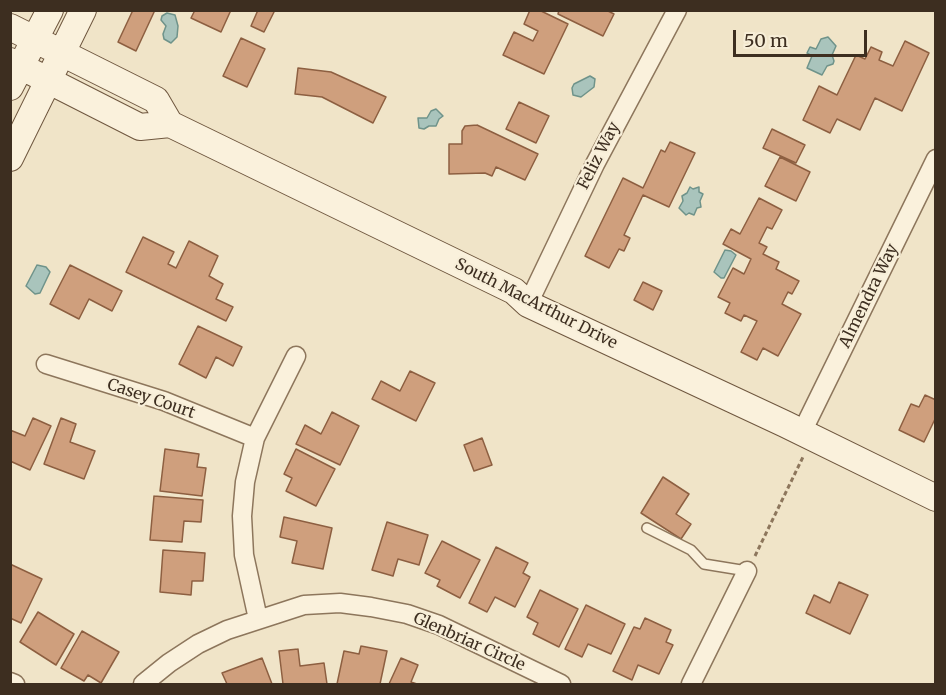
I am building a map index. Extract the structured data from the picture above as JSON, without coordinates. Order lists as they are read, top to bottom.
{
  "streets": {
    "street": [
      "Feliz Way",
      "Almendra Way",
      "South MacArthur Drive",
      "Casey Court",
      "Glenbriar Circle"
    ]
  },
  "crossings": [
    ["Feliz Way", "South MacArthur Drive"],
    ["Almendra Way", "South MacArthur Drive"]
  ],
  "scale_bar": "50 m"
}
